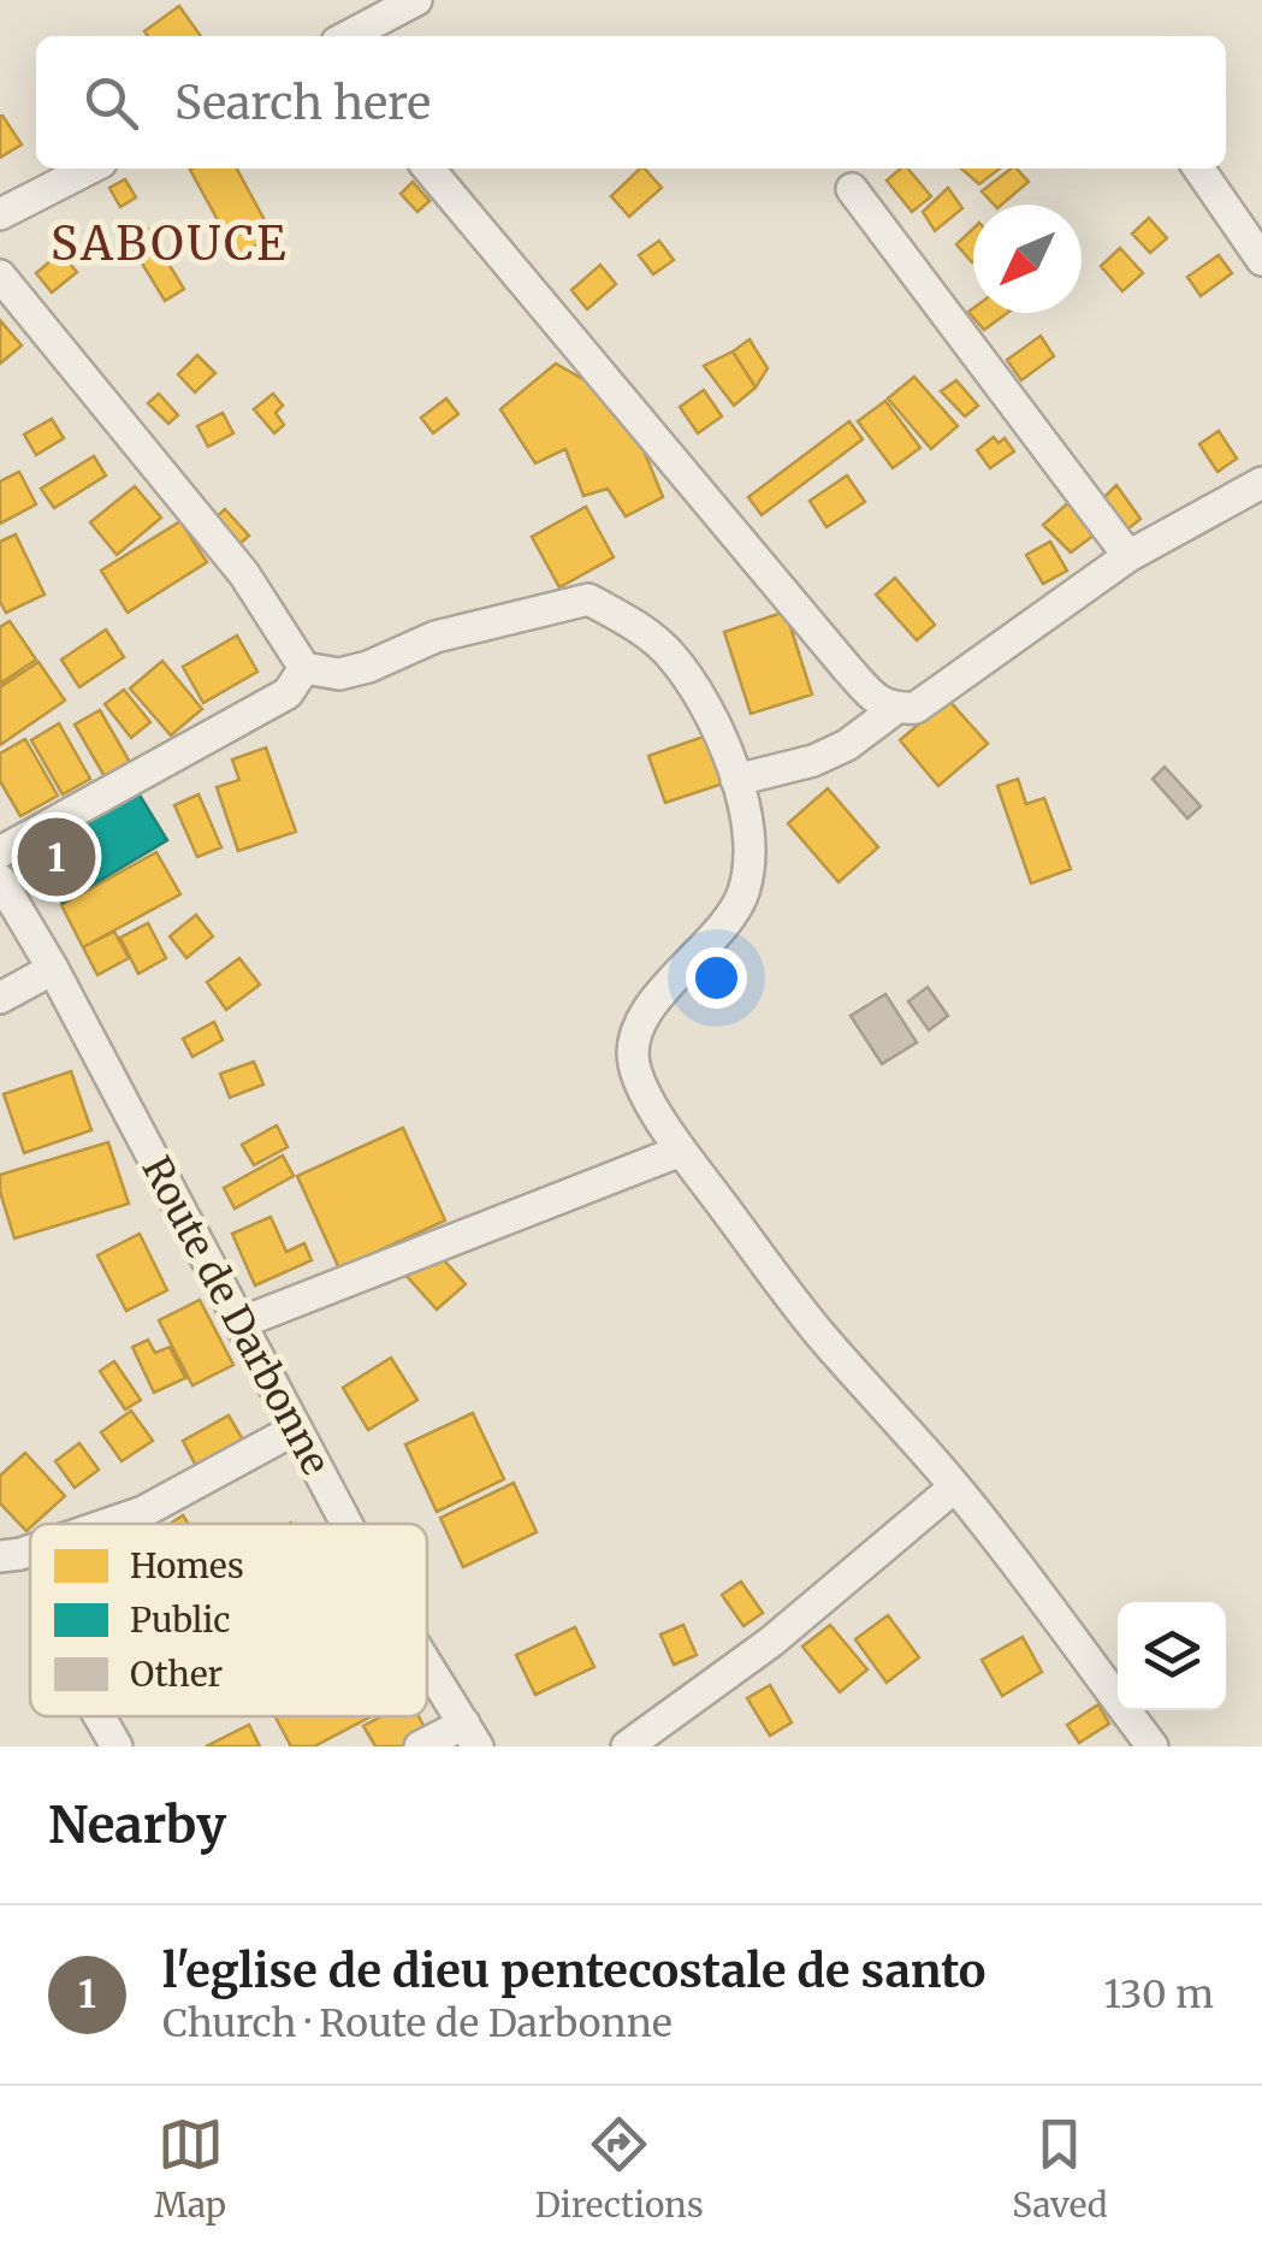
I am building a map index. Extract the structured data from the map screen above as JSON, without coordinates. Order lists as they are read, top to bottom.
{
  "streets": {
    "street": ["Route de Darbonne"]
  },
  "districts": ["SABOUCE"],
  "legend": ["Homes", "Public", "Other"],
  "north": "bottom left",
  "page": {
    "search": "Search here",
    "pins": "1",
    "heading": "Nearby",
    "list": [
      {
        "mark": "1",
        "name": "l'eglise de dieu pentecostale de santo",
        "note": "Church · Route de Darbonne",
        "value": "130 m"
      }
    ],
    "nav": ["Map", "Directions", "Saved"]
  }
}
